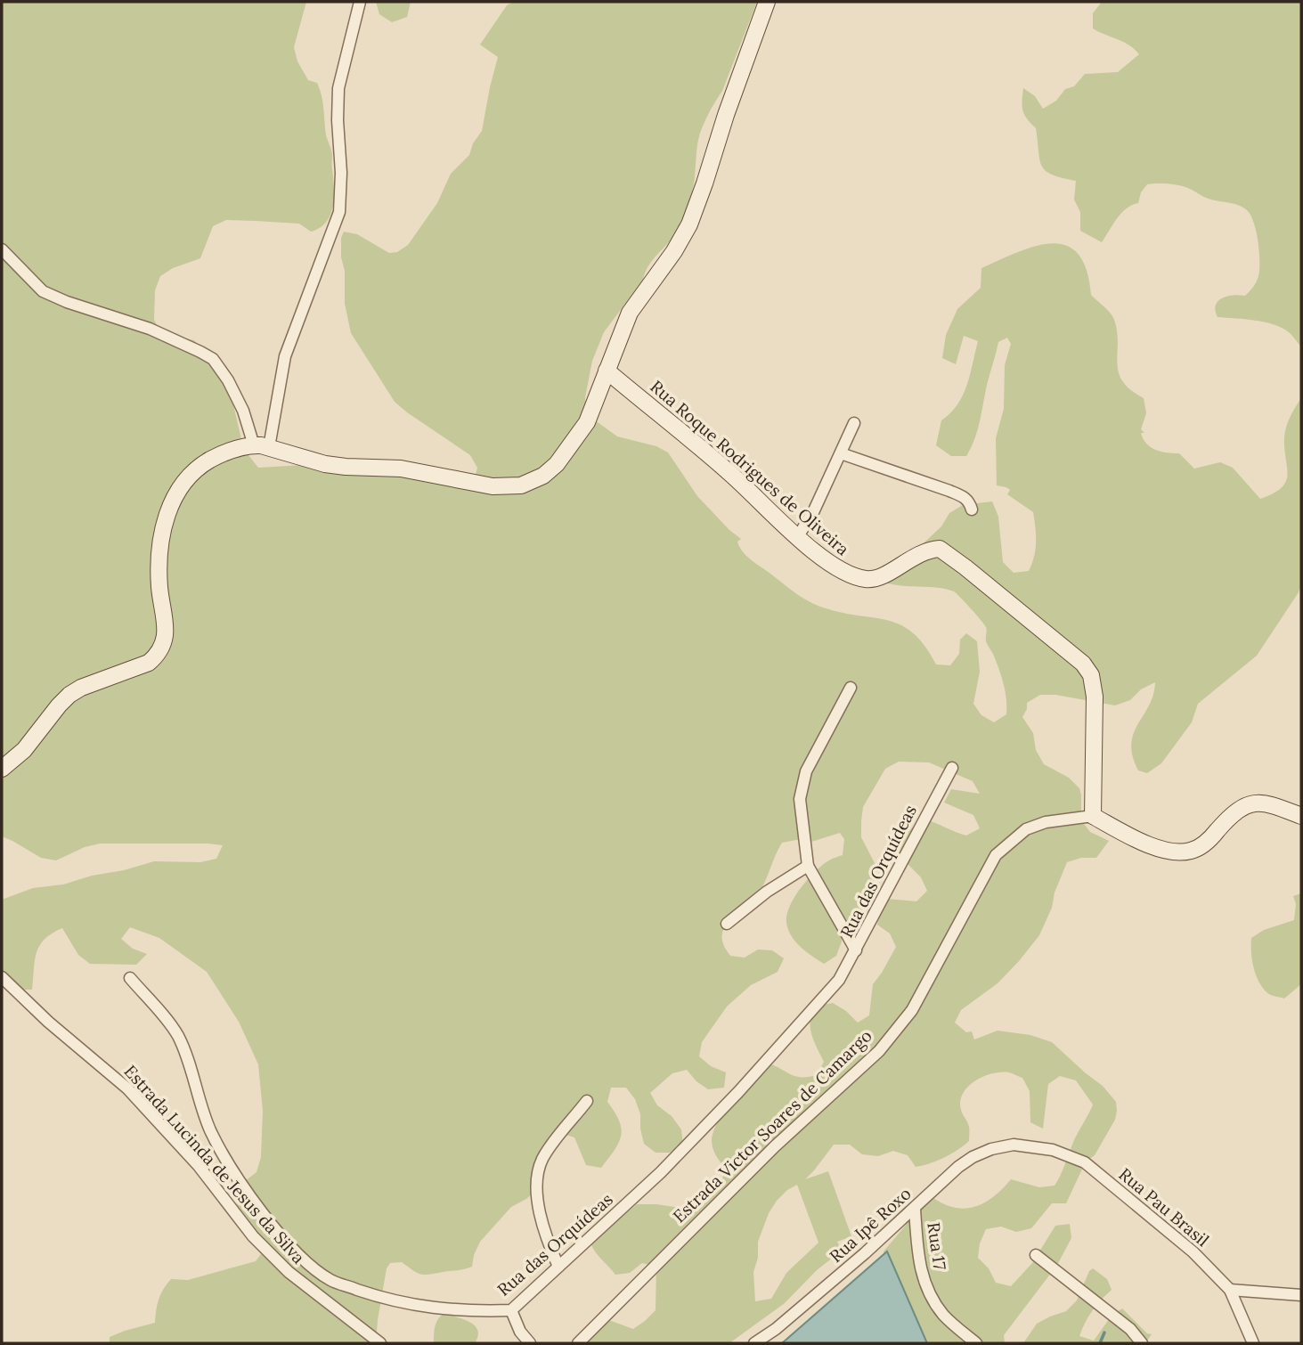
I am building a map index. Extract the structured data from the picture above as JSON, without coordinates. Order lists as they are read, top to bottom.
{
  "streets": {
    "main road": ["Rua Roque Rodrigues de Oliveira"],
    "street": [
      "Rua das Orquídeas",
      "Estrada Victor Soares de Camargo",
      "Estrada Lucinda de Jesus da Silva",
      "Rua Pau Brasil",
      "Rua Ipê Roxo",
      "Rua 17"
    ]
  },
  "crossings": [
    ["Rua Roque Rodrigues de Oliveira", "Estrada Victor Soares de Camargo"],
    ["Rua Pau Brasil", "Rua Ipê Roxo"],
    ["Rua Ipê Roxo", "Rua 17"]
  ]
}
